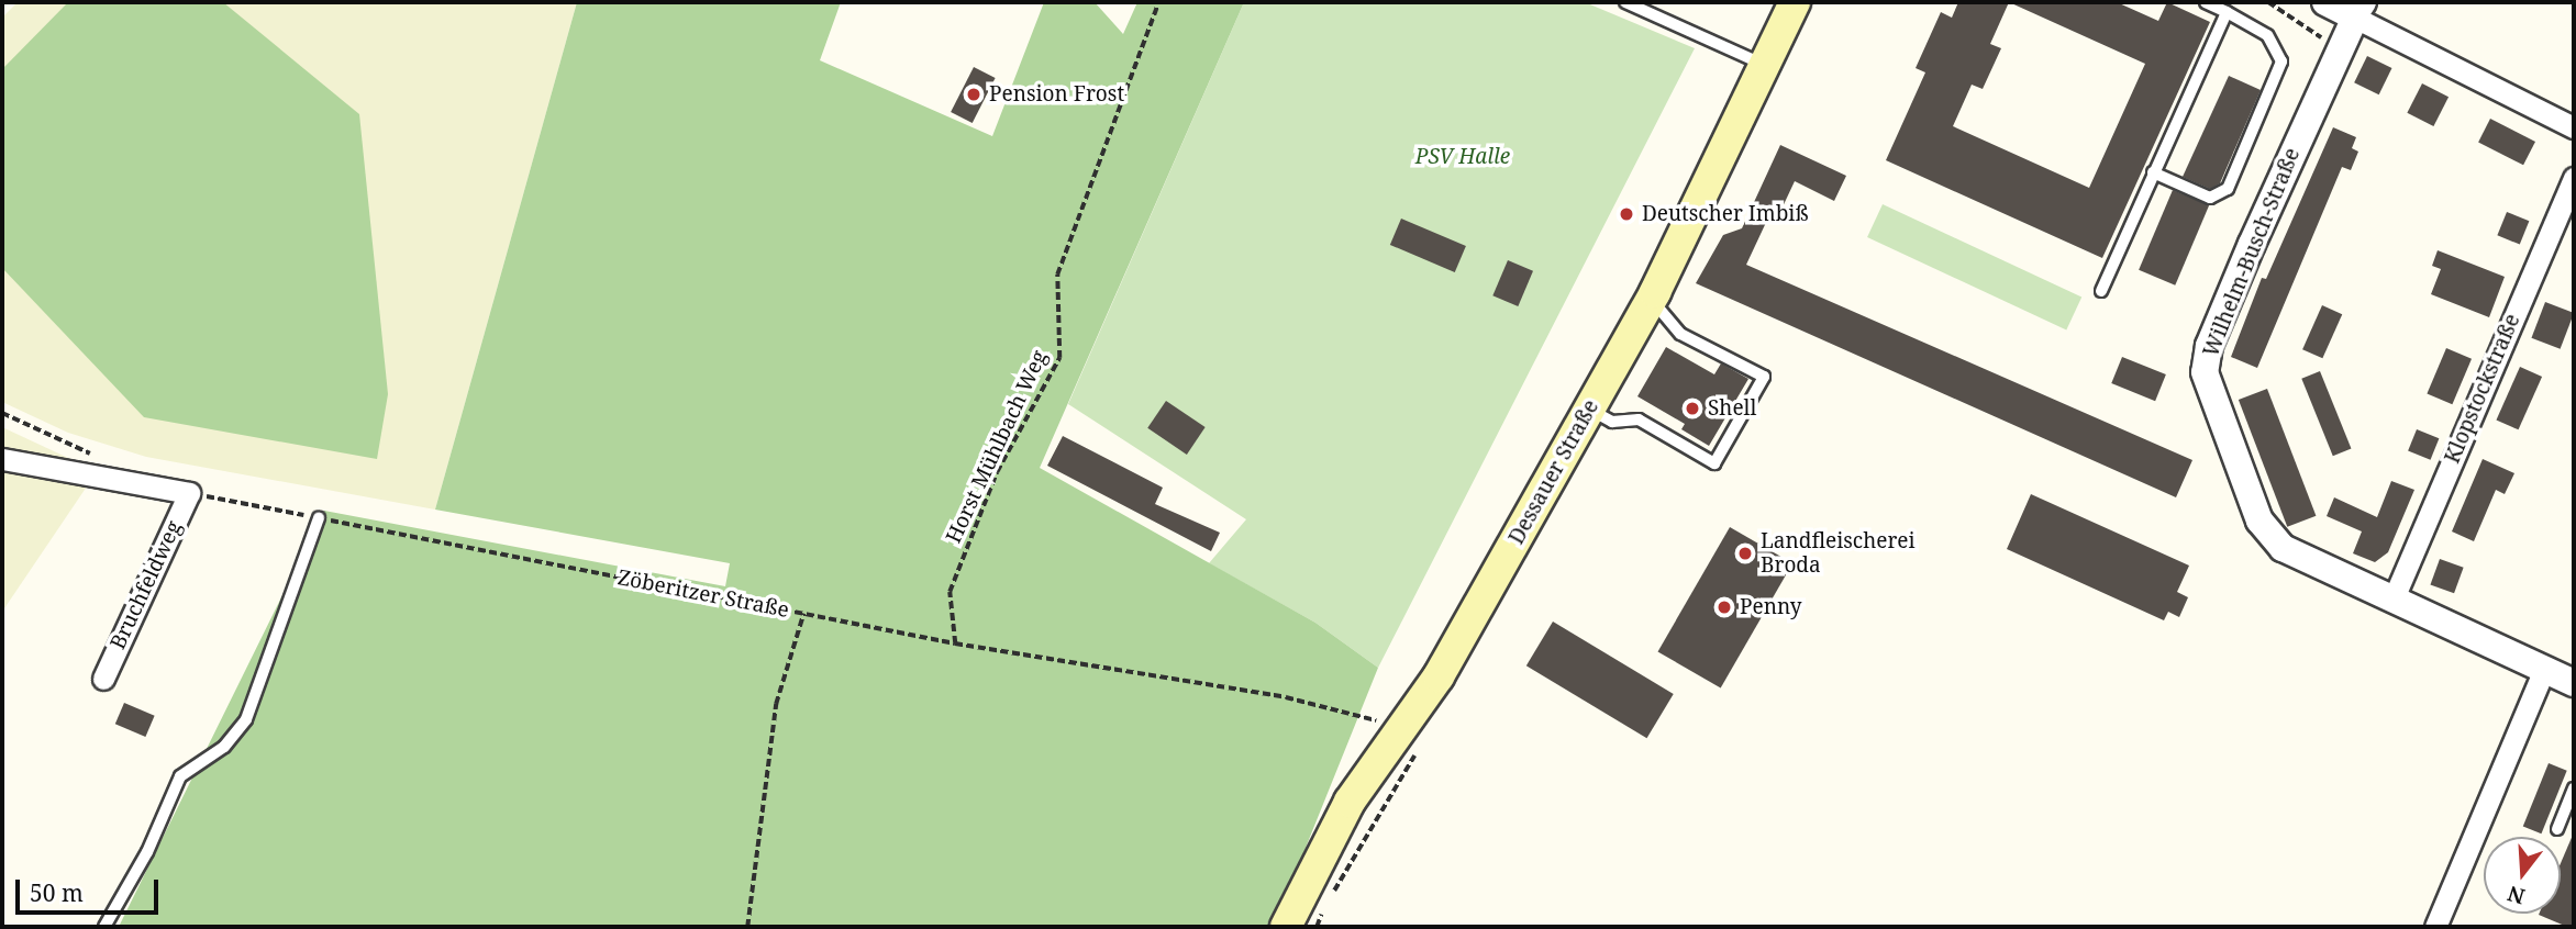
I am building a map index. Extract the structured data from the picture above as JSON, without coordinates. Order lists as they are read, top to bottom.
{
  "streets": {
    "main road": ["Dessauer Straße"],
    "street": ["Wilhelm-Busch-Straße", "Klopstockstraße", "Bruchfeldweg"],
    "path": ["Horst Mühlbach Weg", "Zöberitzer Straße"]
  },
  "crossings": [
    ["Wilhelm-Busch-Straße", "Klopstockstraße"],
    ["Horst Mühlbach Weg", "Zöberitzer Straße"],
    ["Dessauer Straße", "Zöberitzer Straße"],
    ["Bruchfeldweg", "Zöberitzer Straße"]
  ],
  "parks": ["PSV Halle"],
  "places": [
    "Pension Frost",
    "Deutscher Imbiß",
    "Shell",
    "Landfleischerei Broda",
    "Penny"
  ],
  "scale_bar": "50 m",
  "north": "bottom"
}
